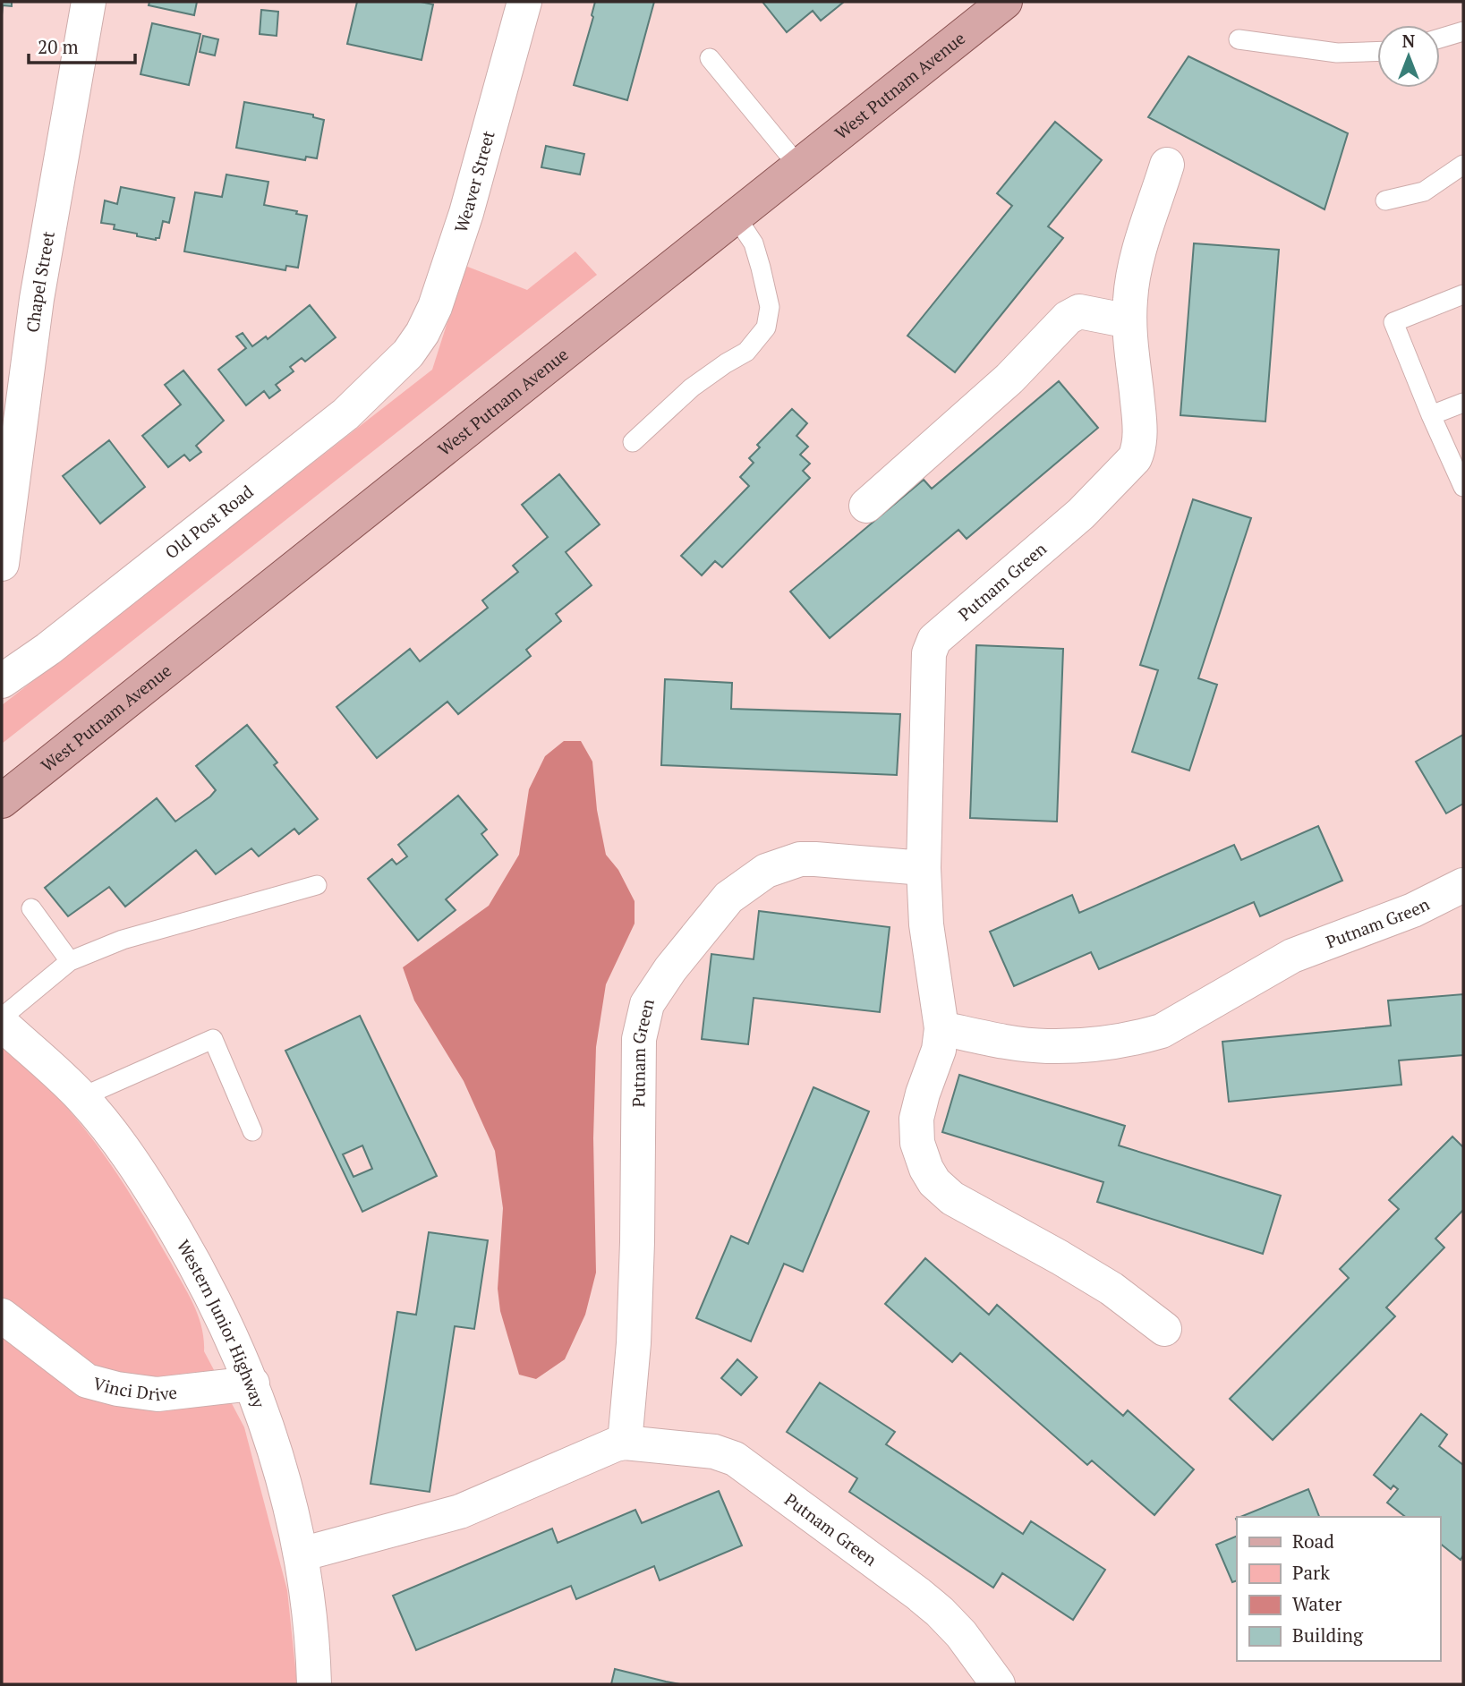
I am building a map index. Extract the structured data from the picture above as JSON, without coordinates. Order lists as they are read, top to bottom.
{
  "streets": {
    "main road": ["West Putnam Avenue"],
    "street": [
      "Weaver Street",
      "Chapel Street",
      "Old Post Road",
      "Putnam Green",
      "Western Junior Highway",
      "Vinci Drive"
    ]
  },
  "crossings": [
    ["Weaver Street", "Old Post Road"],
    ["Putnam Green", "Western Junior Highway"],
    ["Western Junior Highway", "Vinci Drive"]
  ],
  "legend": [
    "Road",
    "Park",
    "Water",
    "Building"
  ],
  "scale_bar": "20 m",
  "north": "top"
}
